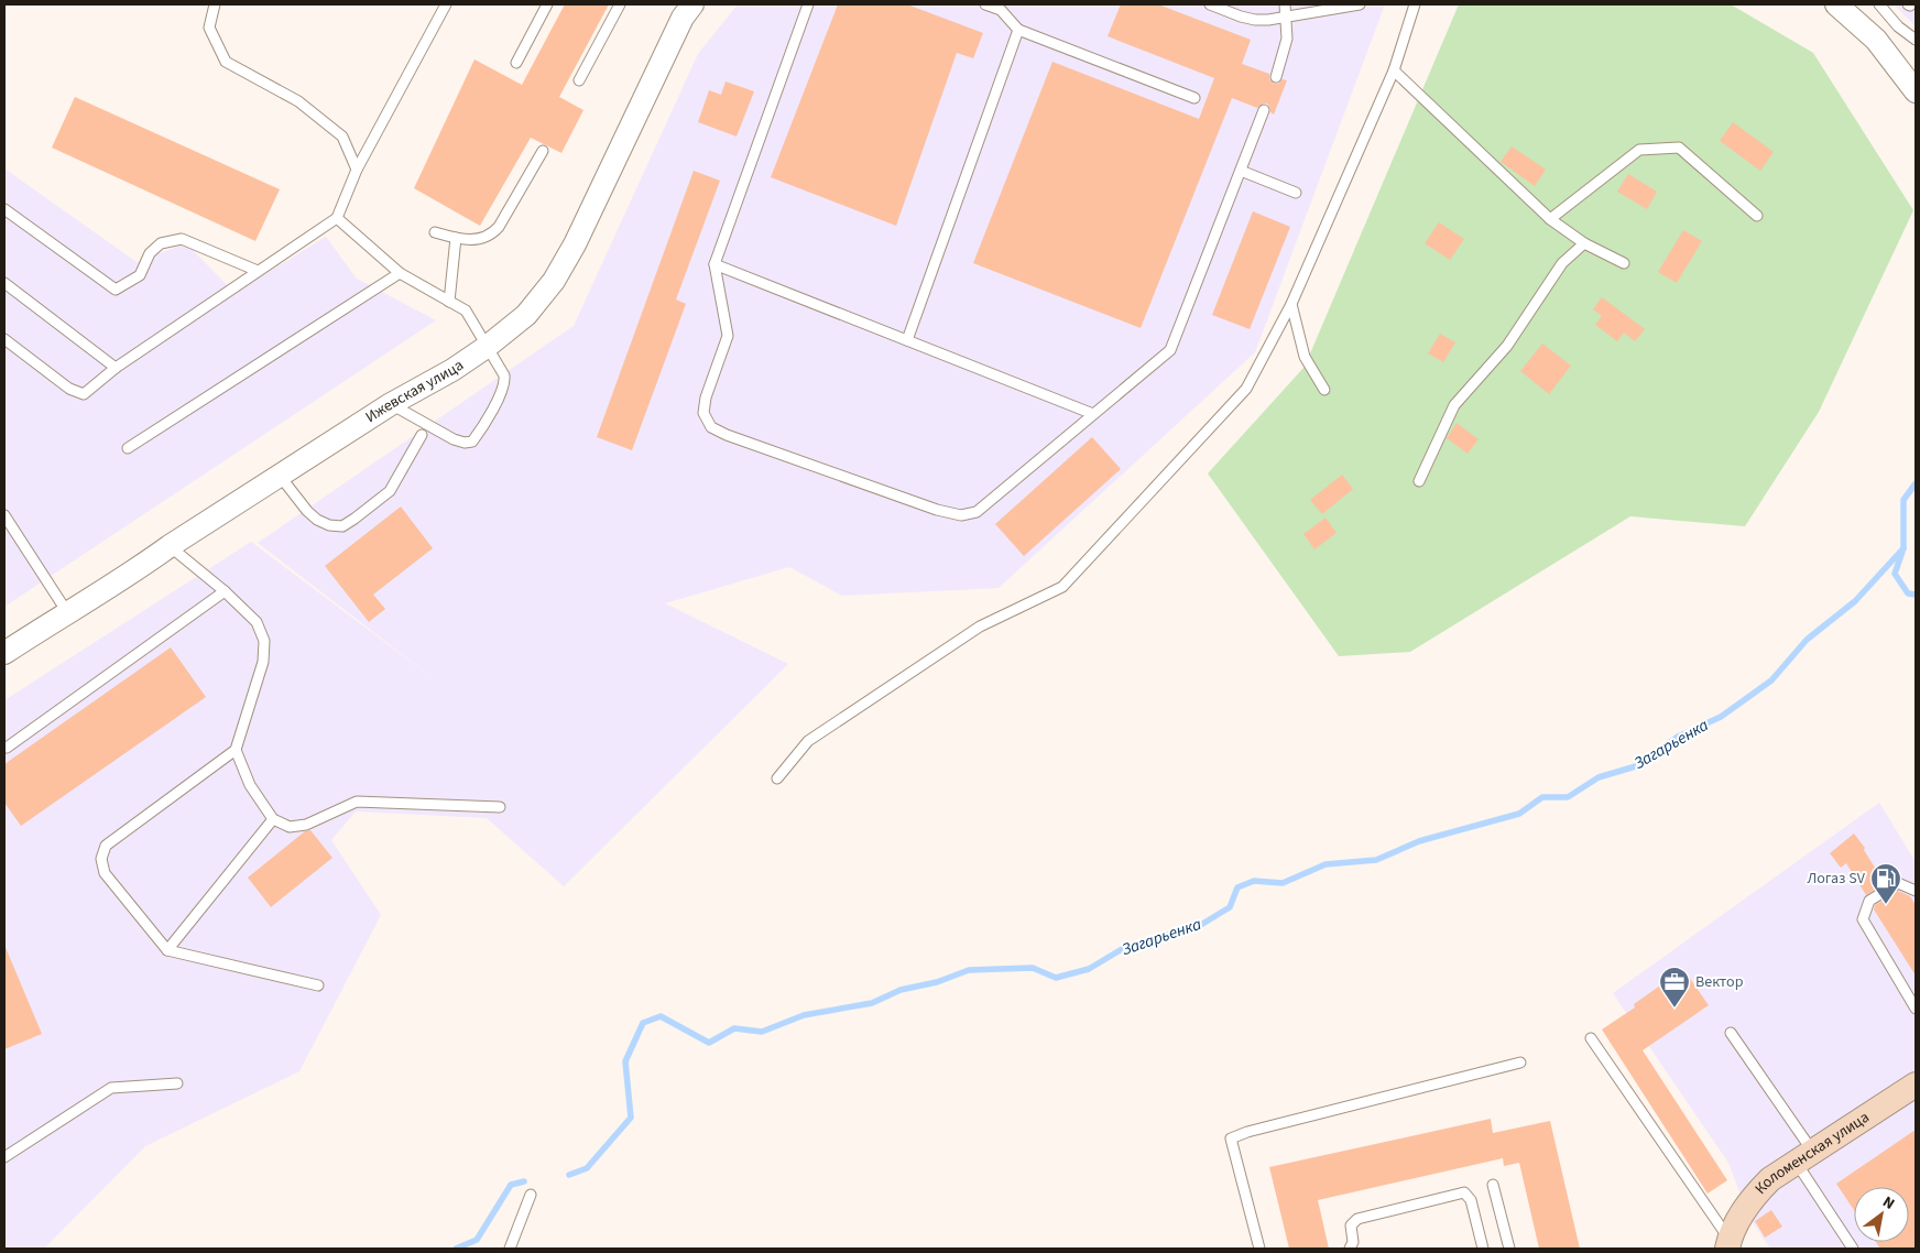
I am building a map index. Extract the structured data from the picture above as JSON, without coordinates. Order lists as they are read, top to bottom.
{
  "streets": {
    "main road": ["Коломенская улица"],
    "street": ["Ижевская улица"]
  },
  "water": ["Загарьенка"],
  "places": {
    "fuel station": ["Логаз SV"],
    "office": ["Вектор"]
  },
  "north": "top right"
}
